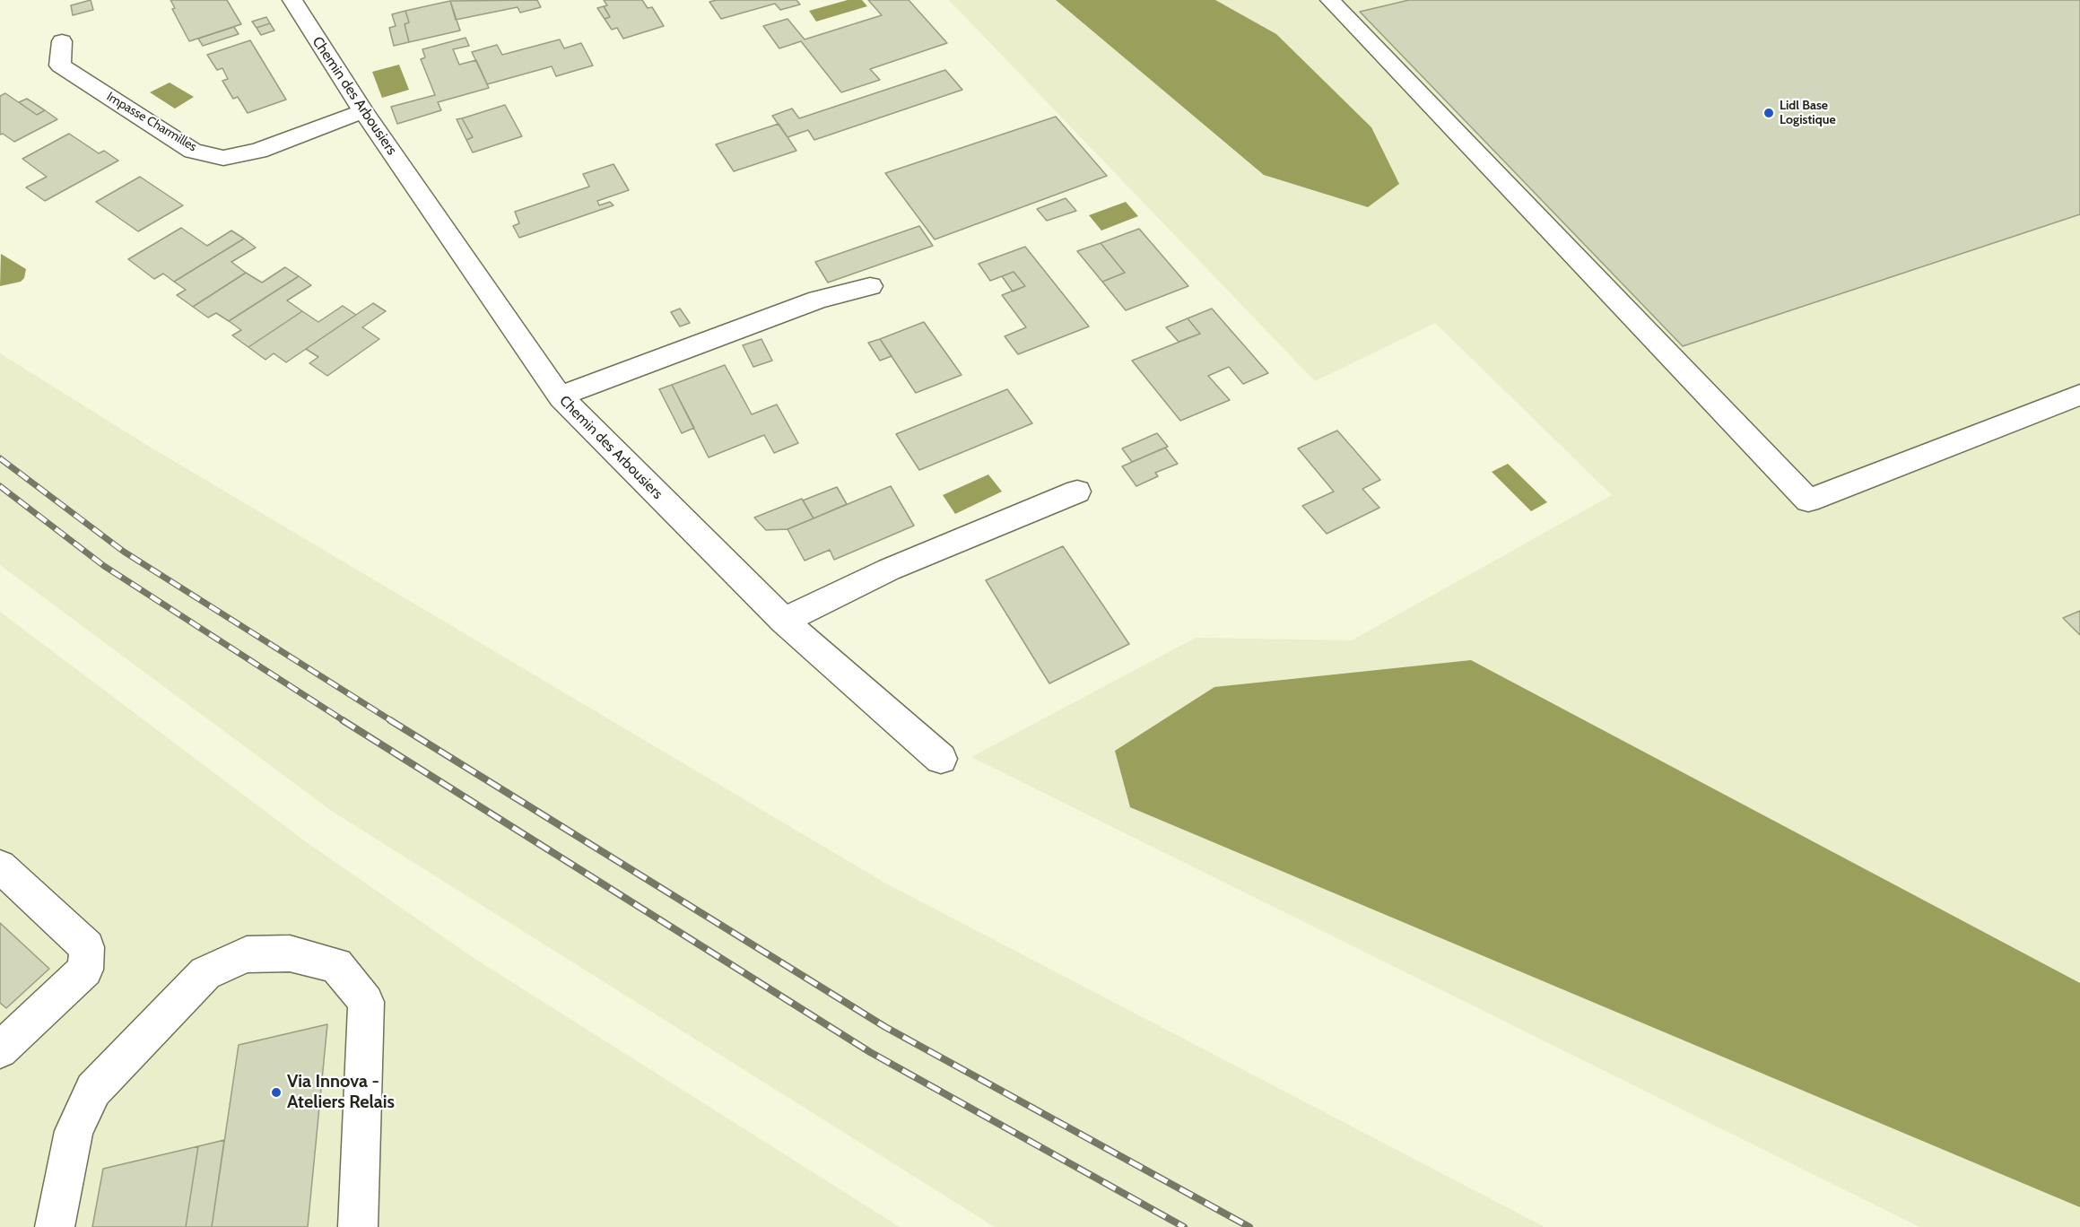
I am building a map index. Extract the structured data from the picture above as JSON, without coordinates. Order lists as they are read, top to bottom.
{
  "streets": {
    "street": ["Chemin des Arbousiers", "Impasse Charmilles"]
  },
  "crossings": [
    ["Chemin des Arbousiers", "Impasse Charmilles"]
  ],
  "places": ["Lidl Base Logistique", "Via Innova - Ateliers Relais"]
}
